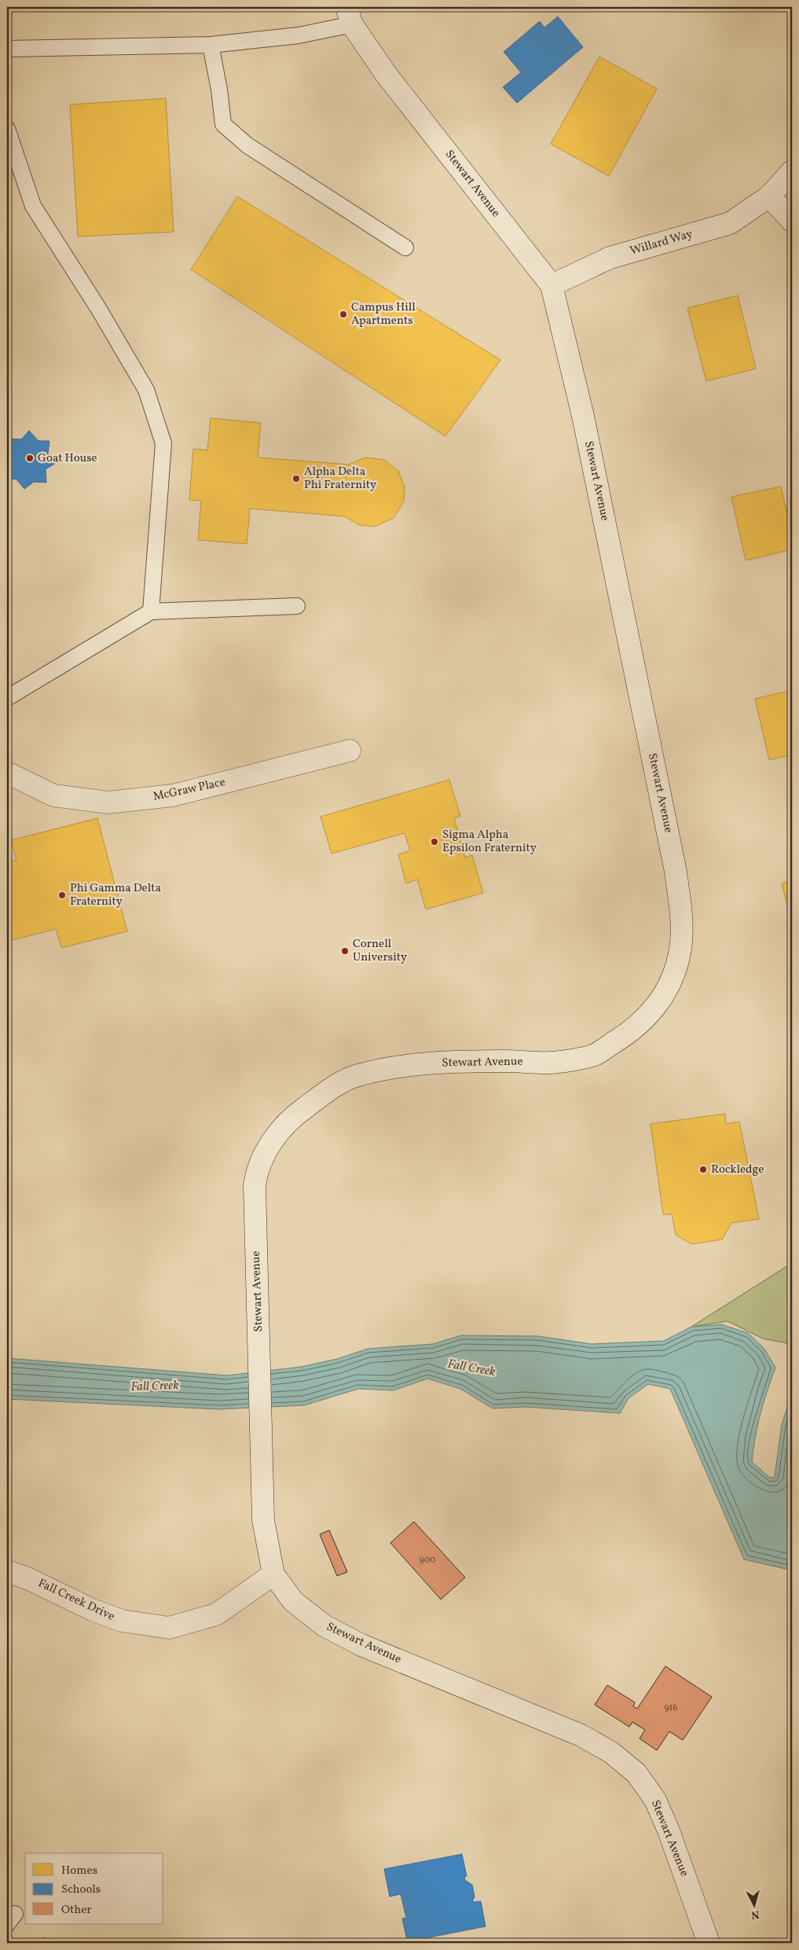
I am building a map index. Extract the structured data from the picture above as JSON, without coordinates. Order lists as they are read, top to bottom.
{
  "streets": {
    "street": [
      "Stewart Avenue",
      "Willard Way",
      "McGraw Place",
      "Fall Creek Drive"
    ]
  },
  "crossings": [
    ["Stewart Avenue", "Willard Way"],
    ["Stewart Avenue", "Fall Creek Drive"]
  ],
  "water": ["Fall Creek"],
  "places": [
    "Campus Hill Apartments",
    "Goat House",
    "Alpha Delta Phi Fraternity",
    "Sigma Alpha Epsilon Fraternity",
    "Phi Gamma Delta Fraternity",
    "Cornell University",
    "Rockledge"
  ],
  "house_numbers": ["900", "916"],
  "legend": ["Homes", "Schools", "Other"],
  "north": "bottom"
}
